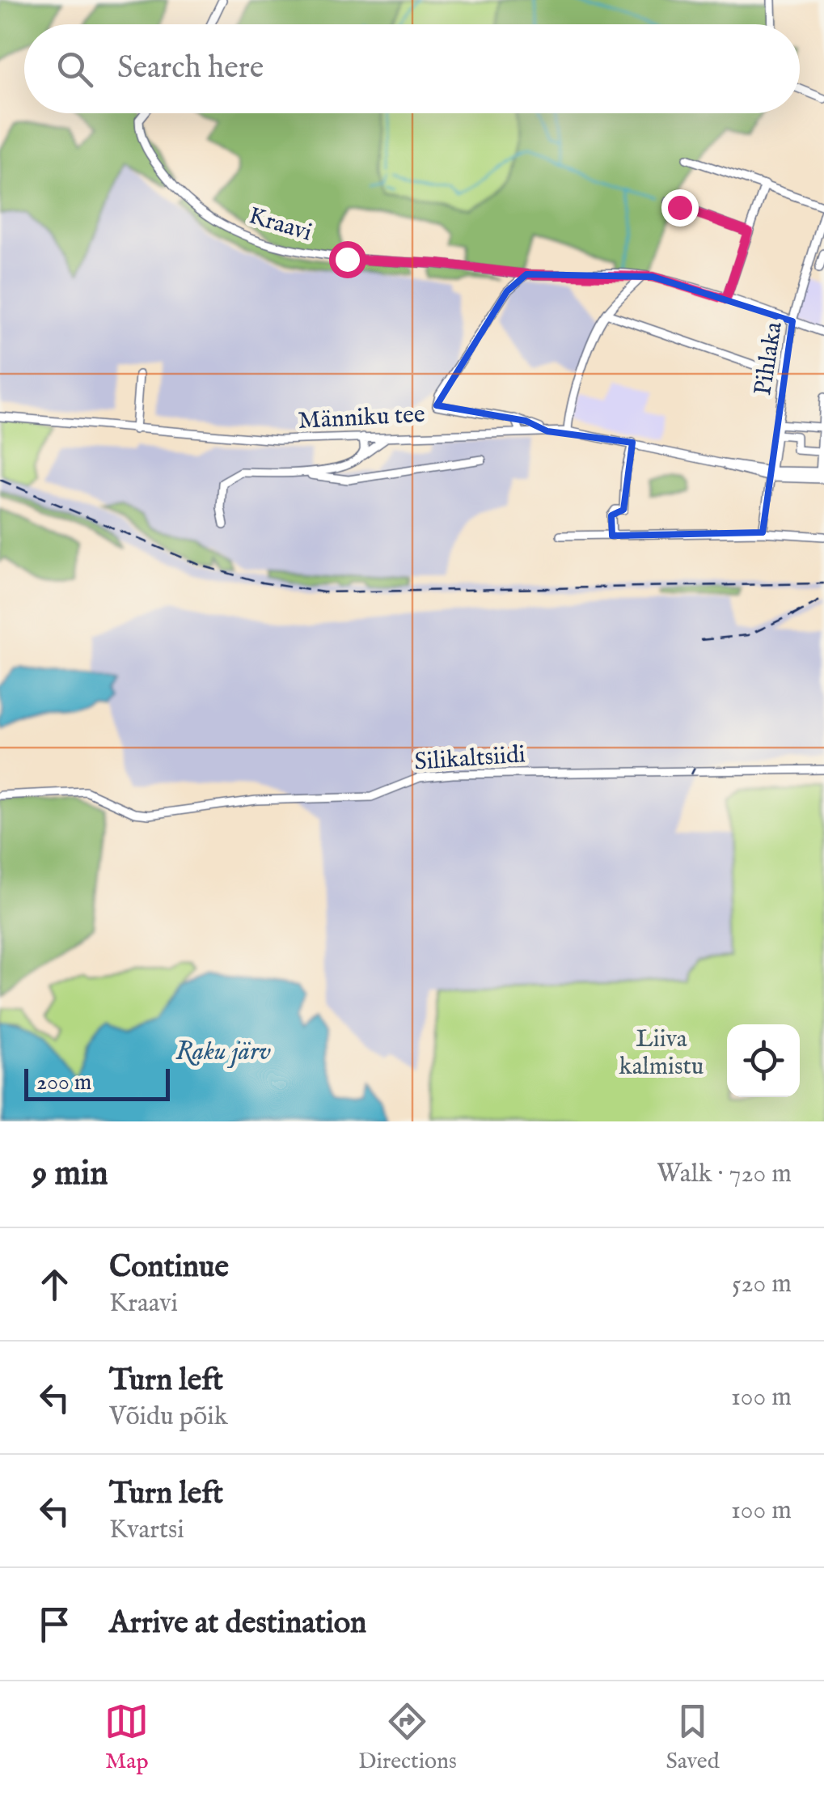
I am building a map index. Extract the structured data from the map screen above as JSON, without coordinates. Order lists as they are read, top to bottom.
{
  "streets": {
    "street": [
      "Kraavi",
      "Pihlaka",
      "Männiku tee",
      "Silikaltsiidi"
    ]
  },
  "crossings": [
    ["Kraavi", "Pihlaka"],
    ["Pihlaka", "Männiku tee"]
  ],
  "water": ["Raku järv"],
  "parks": ["Liiva kalmistu"],
  "scale_bar": "200 m",
  "page": {
    "search": "Search here",
    "scale": "200 m",
    "heading": ["9 min", "Walk · 720 m"],
    "list": [
      ["Continue", "Kraavi", "520 m"],
      ["Turn left", "Võidu põik", "100 m"],
      ["Turn left", "Kvartsi", "100 m"],
      "Arrive at destination"
    ],
    "nav": ["Map", "Directions", "Saved"]
  }
}
